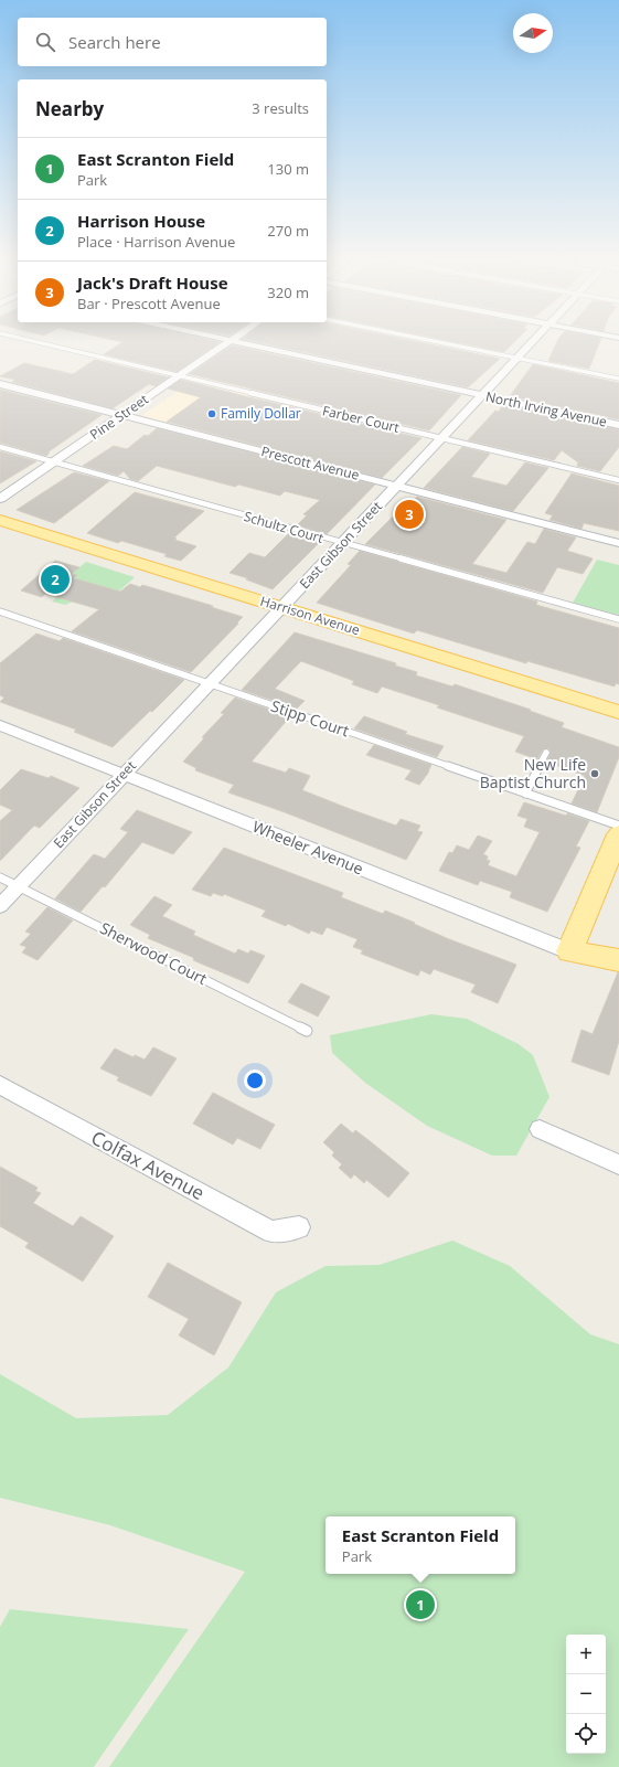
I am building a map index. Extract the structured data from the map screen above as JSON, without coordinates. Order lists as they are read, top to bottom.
{
  "streets": {
    "main road": ["Harrison Avenue", "Wheeler Avenue"],
    "street": [
      "North Irving Avenue",
      "Pine Street",
      "Prescott Avenue",
      "East Gibson Street",
      "Colfax Avenue"
    ],
    "lane": [
      "Farber Court",
      "Schultz Court",
      "Stipp Court",
      "Sherwood Court"
    ]
  },
  "crossings": [
    ["North Irving Avenue", "East Gibson Street"],
    ["Pine Street", "Farber Court"],
    ["Pine Street", "Prescott Avenue"],
    ["Pine Street", "Schultz Court"],
    ["Farber Court", "East Gibson Street"],
    ["Prescott Avenue", "East Gibson Street"],
    ["Schultz Court", "East Gibson Street"],
    ["East Gibson Street", "Harrison Avenue"],
    ["East Gibson Street", "Stipp Court"],
    ["East Gibson Street", "Wheeler Avenue"],
    ["East Gibson Street", "Sherwood Court"]
  ],
  "places": ["Family Dollar", "New Life Baptist Church"],
  "north": "right",
  "page": {
    "search": "Search here",
    "heading": ["Nearby", "3 results"],
    "list": [
      {
        "mark": "1",
        "name": "East Scranton Field",
        "note": "Park",
        "value": "130 m"
      },
      {
        "mark": "2",
        "name": "Harrison House",
        "note": "Place · Harrison Avenue",
        "value": "270 m"
      },
      {
        "mark": "3",
        "name": "Jack's Draft House",
        "note": "Bar · Prescott Avenue",
        "value": "320 m"
      }
    ],
    "pins": ["3", "2", "1"],
    "popup": ["East Scranton Field", "Park"],
    "map_buttons": ["+", "−"]
  }
}
